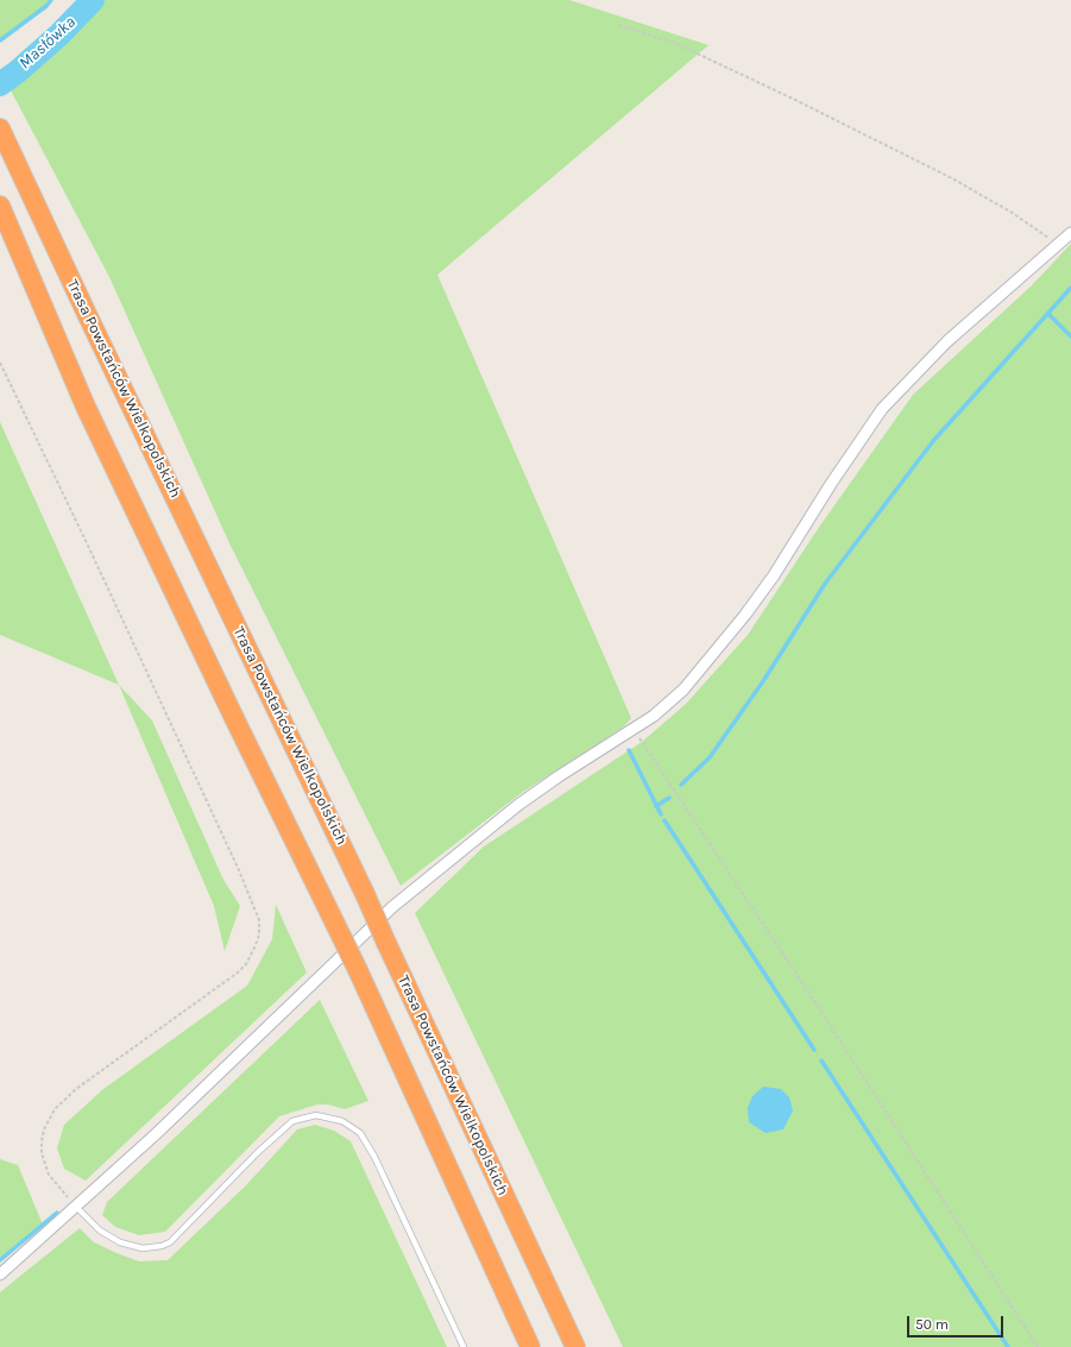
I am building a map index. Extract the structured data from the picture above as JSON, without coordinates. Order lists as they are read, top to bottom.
{
  "streets": {
    "highway": ["Trasa Powstańców Wielkopolskich"]
  },
  "water": ["Masłówka"],
  "scale_bar": "50 m"
}
